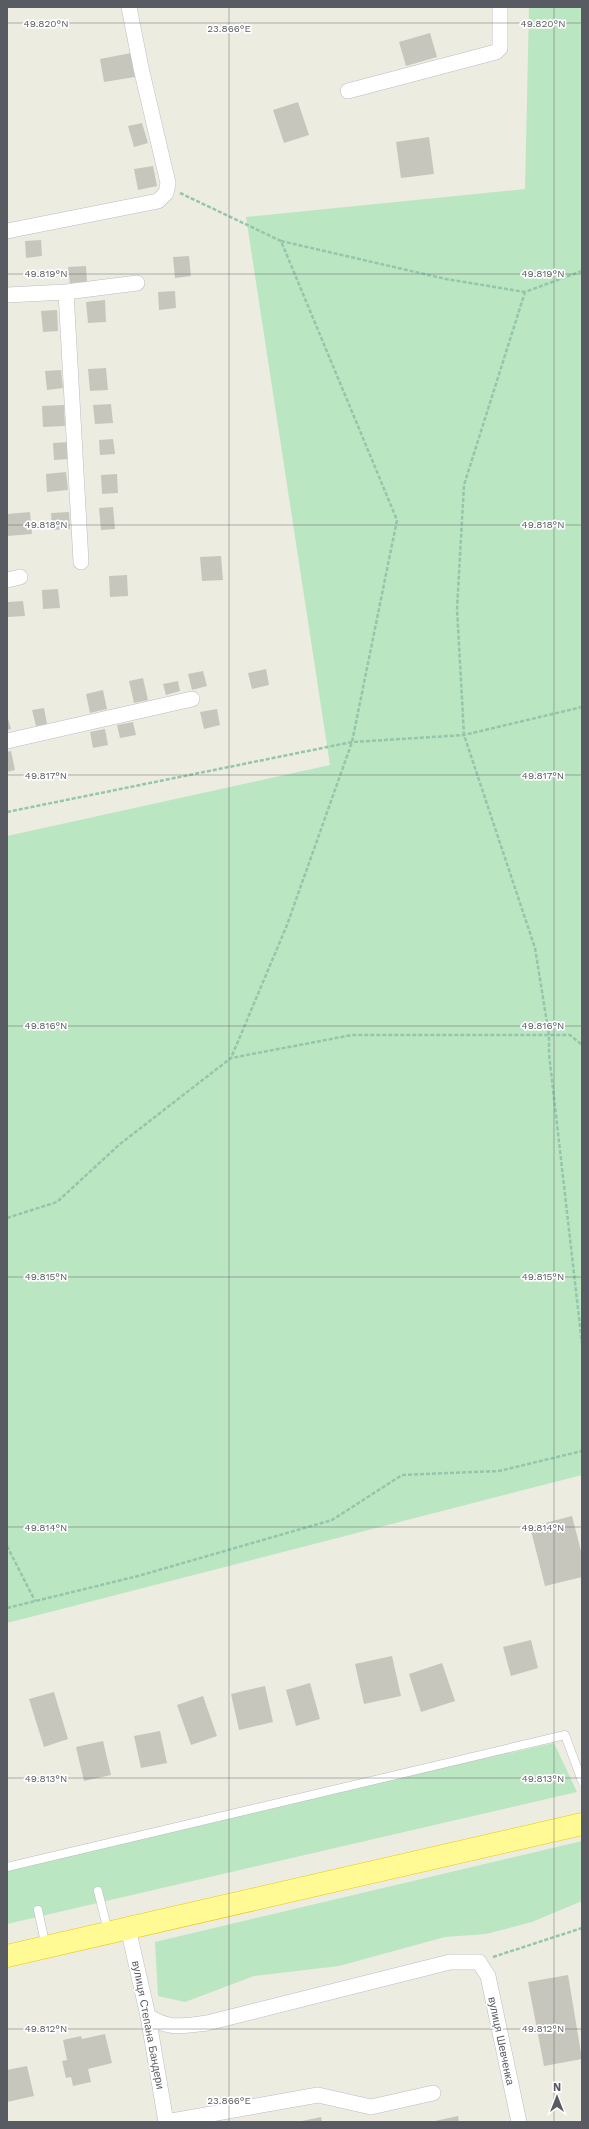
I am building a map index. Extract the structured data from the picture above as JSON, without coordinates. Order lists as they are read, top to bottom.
{
  "streets": {
    "street": ["вулиця Степана Бандери", "вулиця Шевченка"]
  },
  "north": "top",
  "coordinates": [
    "49.820°N",
    "23.866°E",
    "49.819°N",
    "49.818°N",
    "49.817°N",
    "49.816°N",
    "49.815°N",
    "49.814°N",
    "49.813°N",
    "49.812°N"
  ]
}
